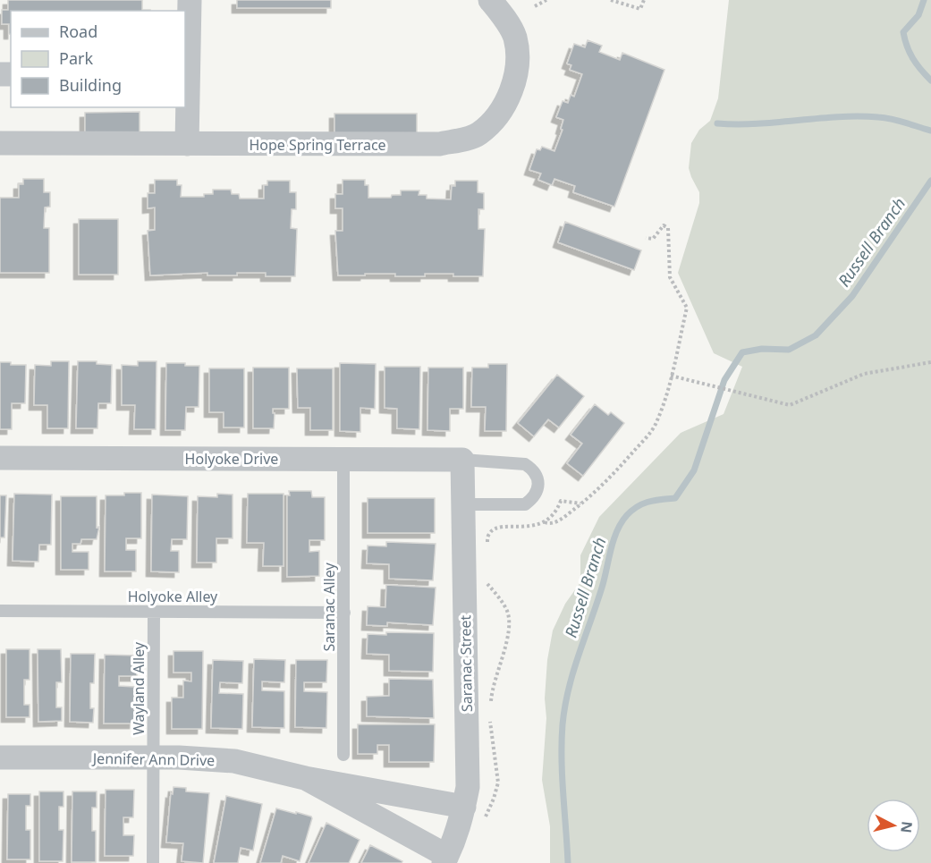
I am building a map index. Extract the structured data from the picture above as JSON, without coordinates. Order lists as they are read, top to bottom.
{
  "streets": {
    "street": [
      "Hope Spring Terrace",
      "Holyoke Drive",
      "Saranac Street",
      "Jennifer Ann Drive"
    ],
    "lane": ["Holyoke Alley", "Saranac Alley", "Wayland Alley"]
  },
  "crossings": [
    ["Holyoke Drive", "Saranac Alley"],
    ["Holyoke Drive", "Saranac Street"],
    ["Holyoke Alley", "Saranac Alley"],
    ["Holyoke Alley", "Wayland Alley"],
    ["Saranac Street", "Jennifer Ann Drive"],
    ["Wayland Alley", "Jennifer Ann Drive"]
  ],
  "water": ["Russell Branch"],
  "legend": ["Road", "Park", "Building"],
  "north": "right"
}
